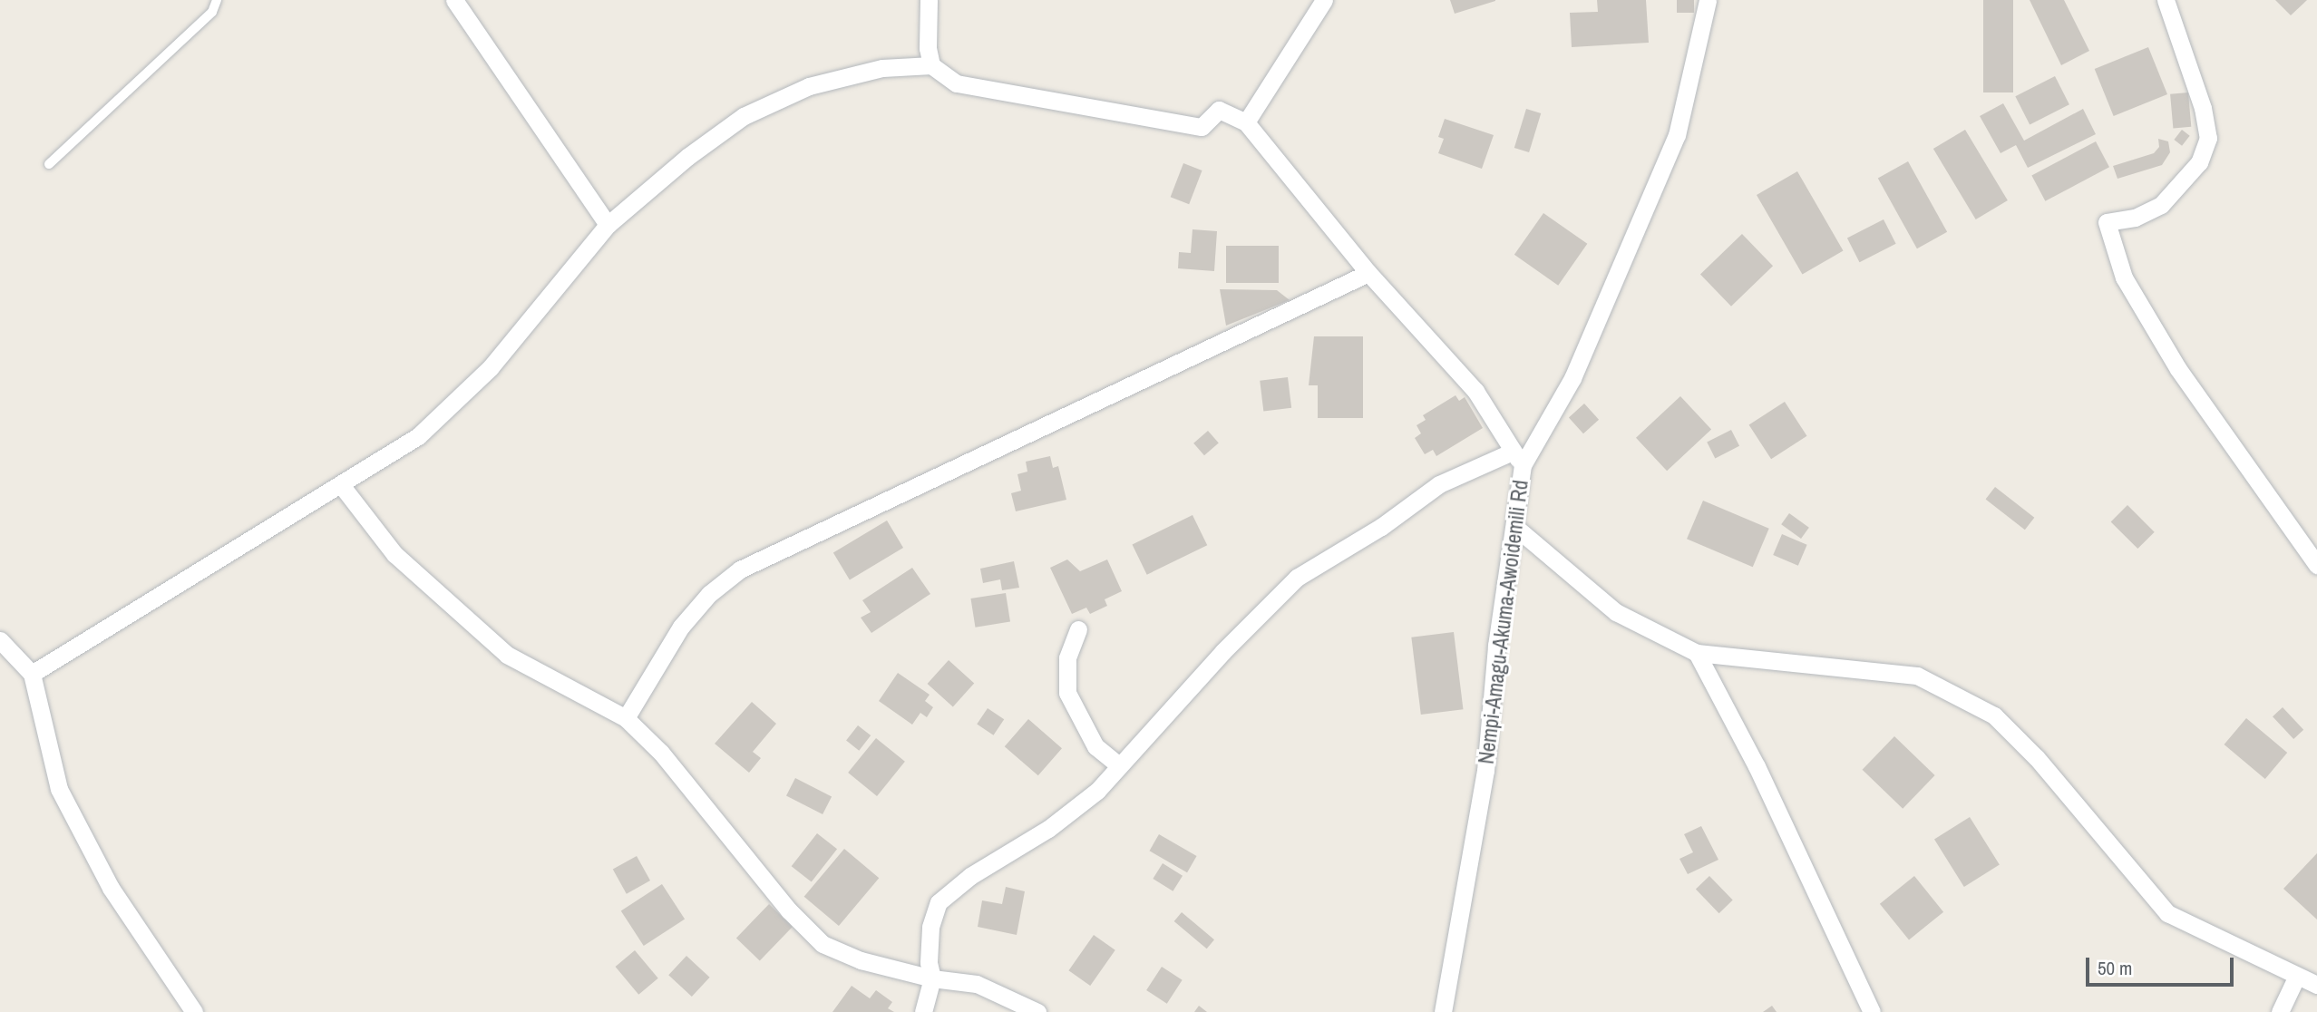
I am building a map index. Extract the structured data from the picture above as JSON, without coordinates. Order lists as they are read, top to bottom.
{
  "streets": {
    "street": ["Nempi-Amagu-Akuma-Awoidemili Rd"]
  },
  "scale_bar": "50 m"
}
